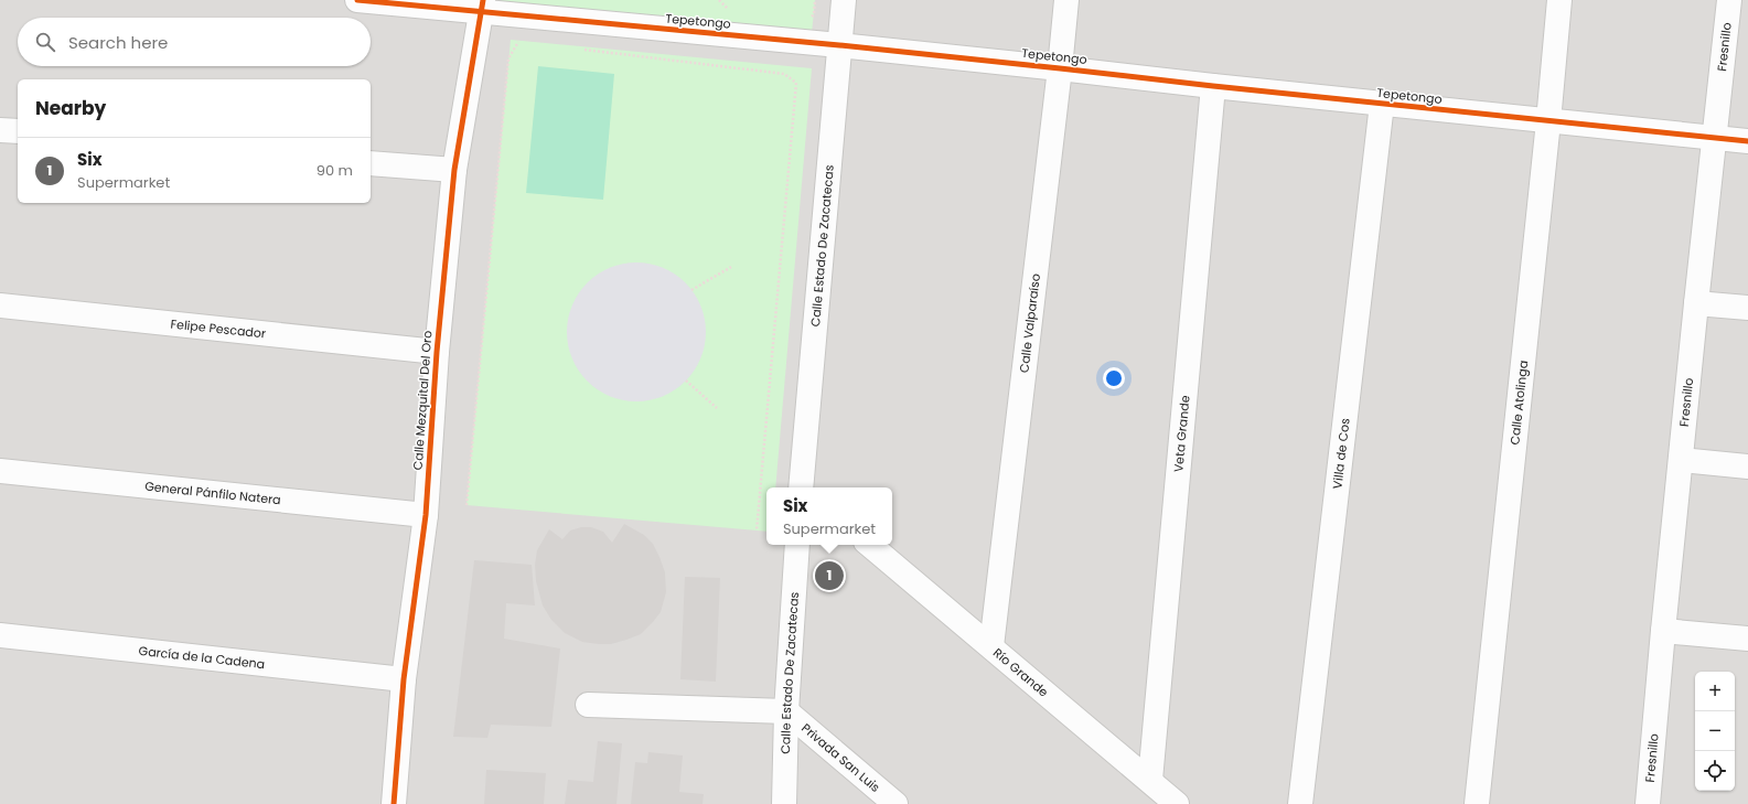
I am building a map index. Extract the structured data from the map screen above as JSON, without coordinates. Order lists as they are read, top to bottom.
{
  "streets": {
    "street": [
      "Tepetongo",
      "Fresnillo",
      "Calle Estado De Zacatecas",
      "Calle Valparaíso",
      "Felipe Pescador",
      "Calle Mezquital Del Oro",
      "Calle Atolinga",
      "Veta Grande",
      "Villa de Cos",
      "General Pánfilo Natera",
      "García de la Cadena",
      "Río Grande",
      "Privada San Luis"
    ]
  },
  "crossings": [
    ["Tepetongo", "Fresnillo"],
    ["Tepetongo", "Calle Estado De Zacatecas"],
    ["Tepetongo", "Calle Valparaíso"],
    ["Tepetongo", "Calle Mezquital Del Oro"],
    ["Tepetongo", "Calle Atolinga"],
    ["Tepetongo", "Veta Grande"],
    ["Tepetongo", "Villa de Cos"],
    ["Calle Estado De Zacatecas", "Privada San Luis"],
    ["Calle Valparaíso", "Río Grande"],
    ["Felipe Pescador", "Calle Mezquital Del Oro"],
    ["Calle Mezquital Del Oro", "General Pánfilo Natera"],
    ["Calle Mezquital Del Oro", "García de la Cadena"],
    ["Veta Grande", "Río Grande"]
  ],
  "page": {
    "search": "Search here",
    "heading": "Nearby",
    "list": [
      {
        "mark": "1",
        "name": "Six",
        "note": "Supermarket",
        "value": "90 m"
      }
    ],
    "popup": ["Six", "Supermarket"],
    "pins": "1",
    "map_buttons": ["+", "−"]
  }
}
